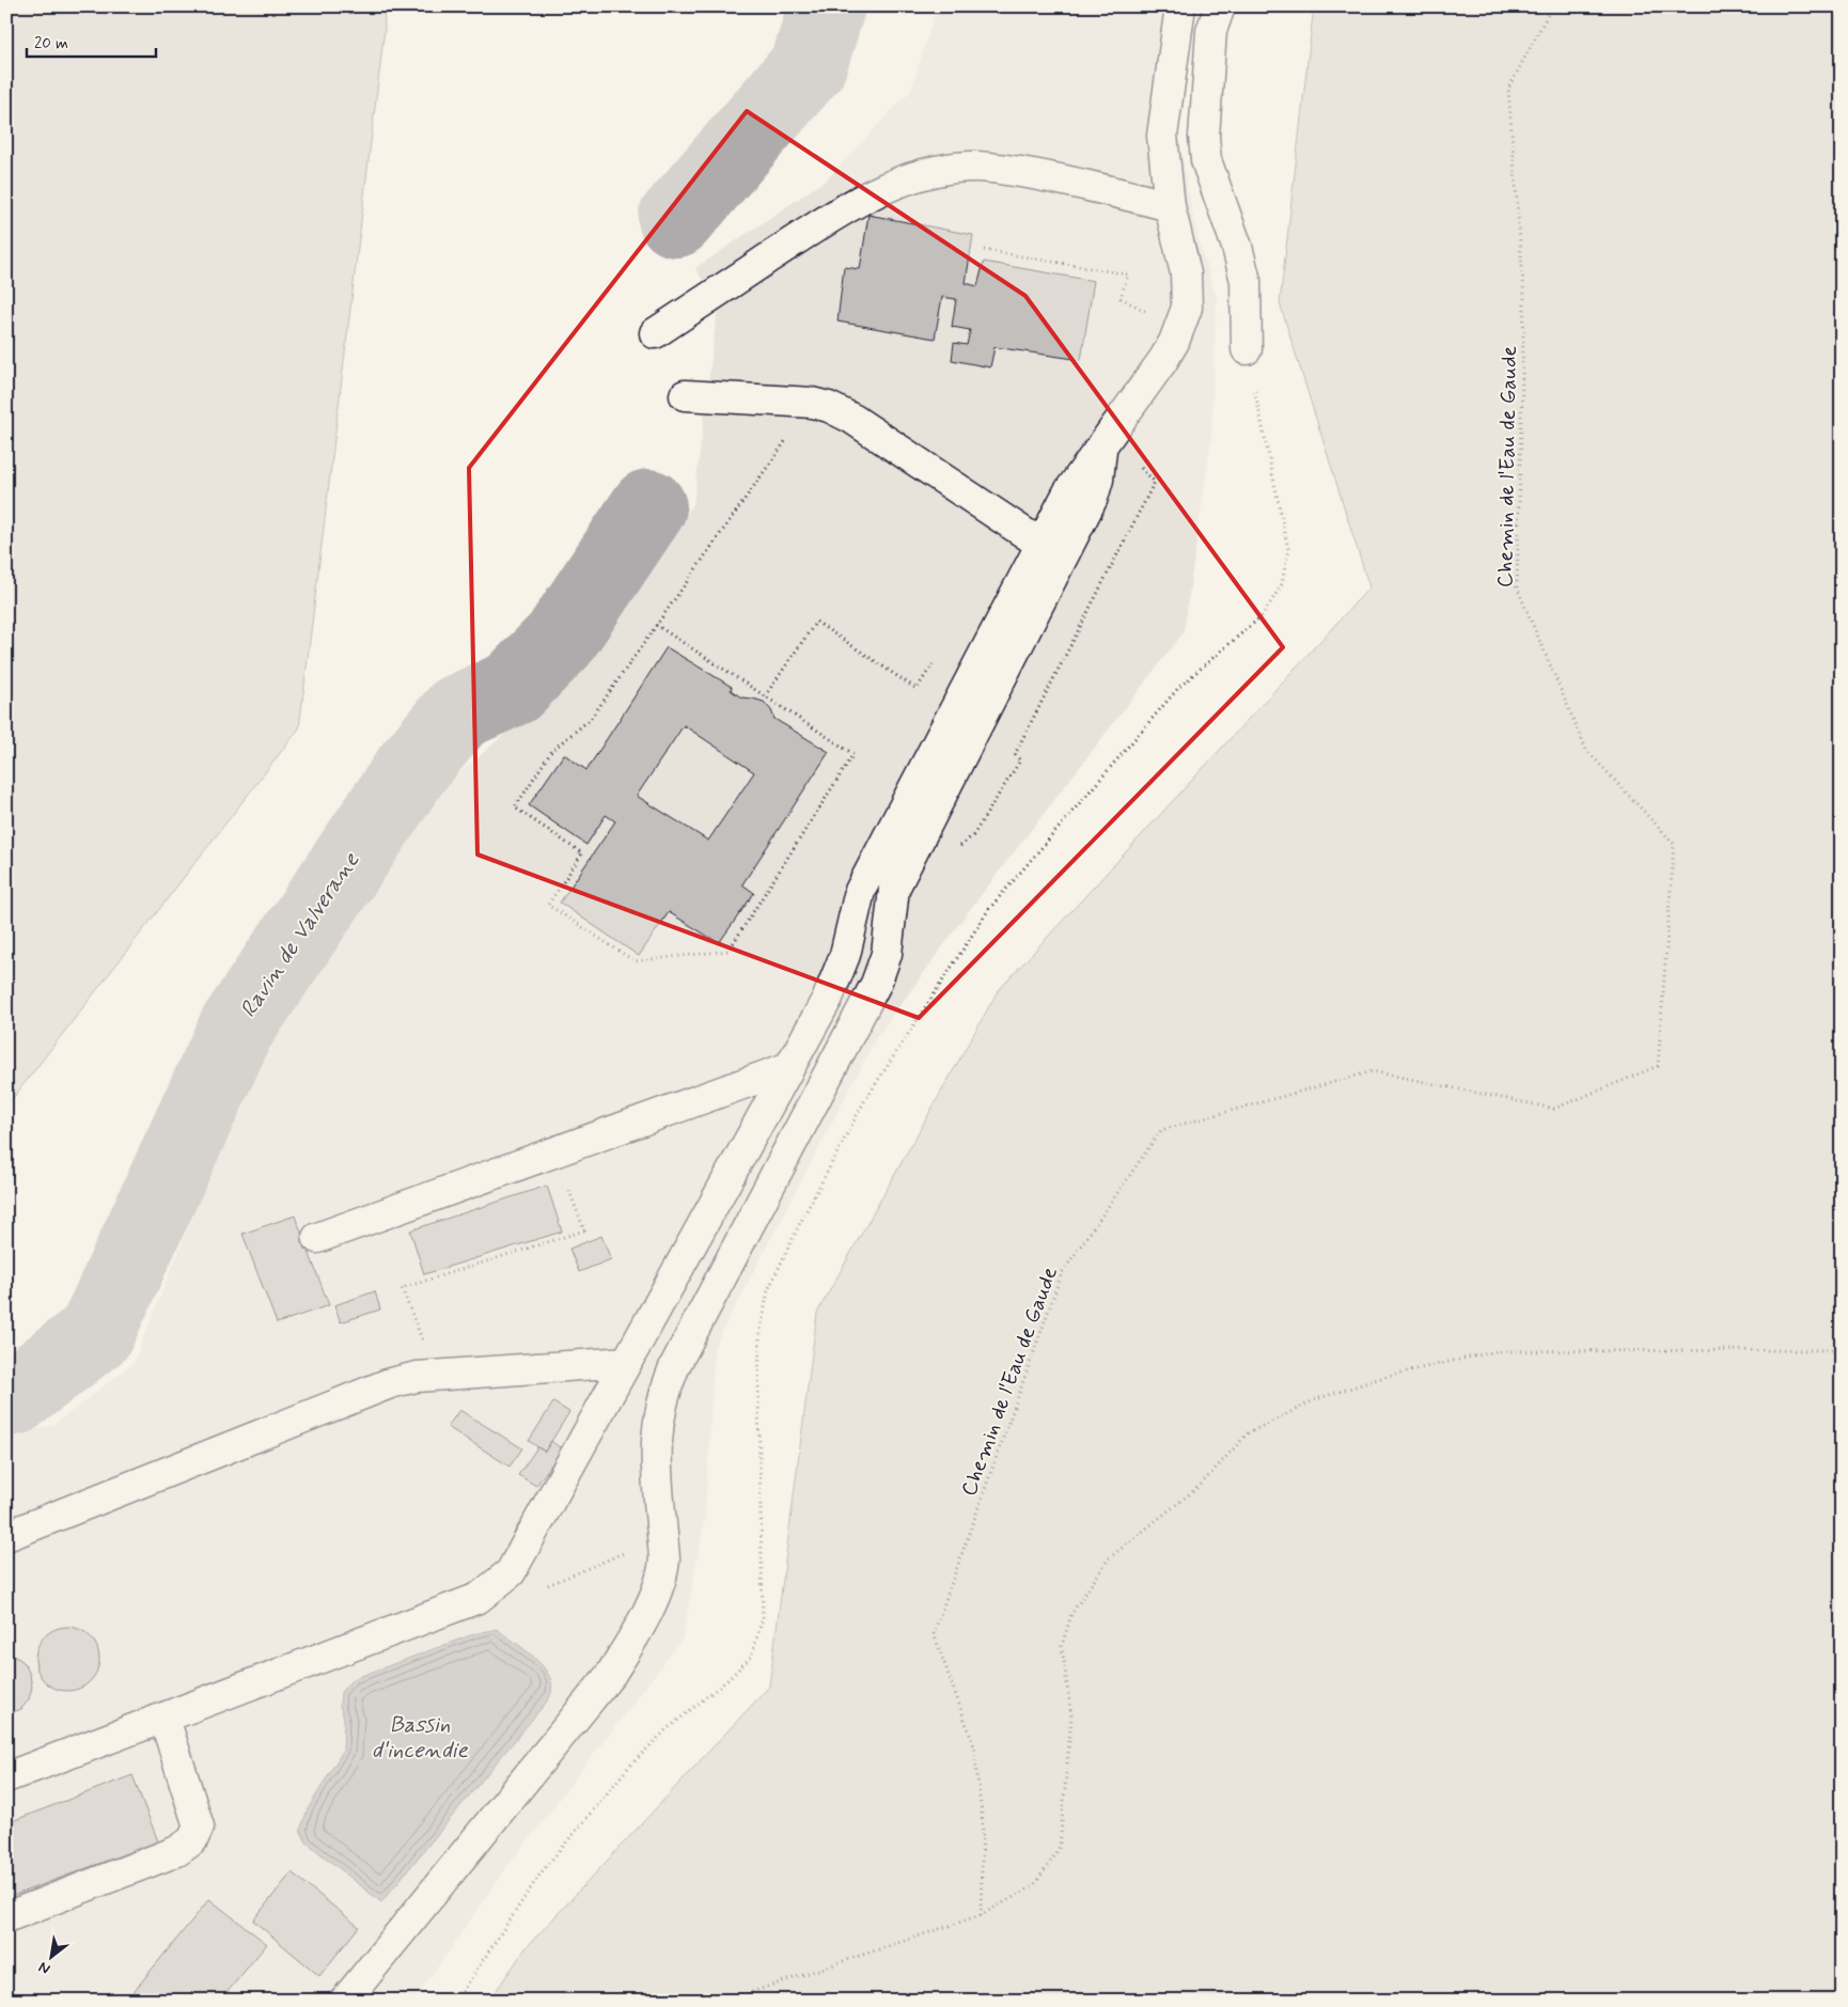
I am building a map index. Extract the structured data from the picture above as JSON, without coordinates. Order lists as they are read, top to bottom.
{
  "streets": {
    "path": ["Chemin de l'Eau de Gaude"]
  },
  "water": ["Ravin de Valverane", "Bassin d'incendie"],
  "scale_bar": "20 m",
  "north": "bottom left"
}
